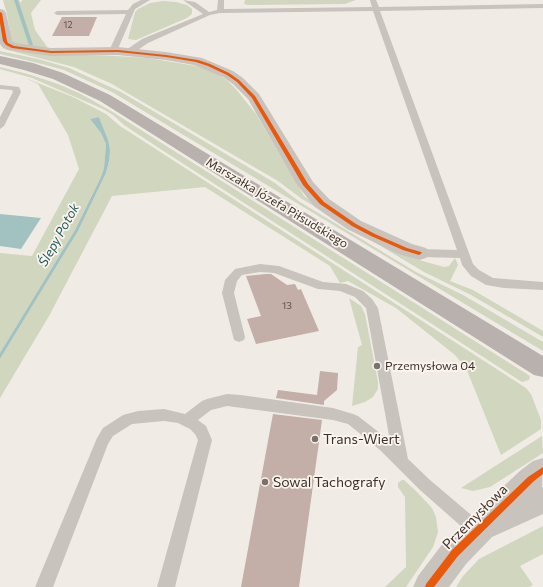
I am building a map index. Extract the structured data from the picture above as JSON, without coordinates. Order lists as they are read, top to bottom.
{
  "streets": {
    "main road": ["Marszałka Józefa Piłsudskiego"],
    "street": ["Przemysłowa"]
  },
  "water": ["Ślepy Potok"],
  "places": ["Przemysłowa 04", "Trans-Wiert", "Sowal Tachografy"],
  "house_numbers": ["12", "13"]
}
